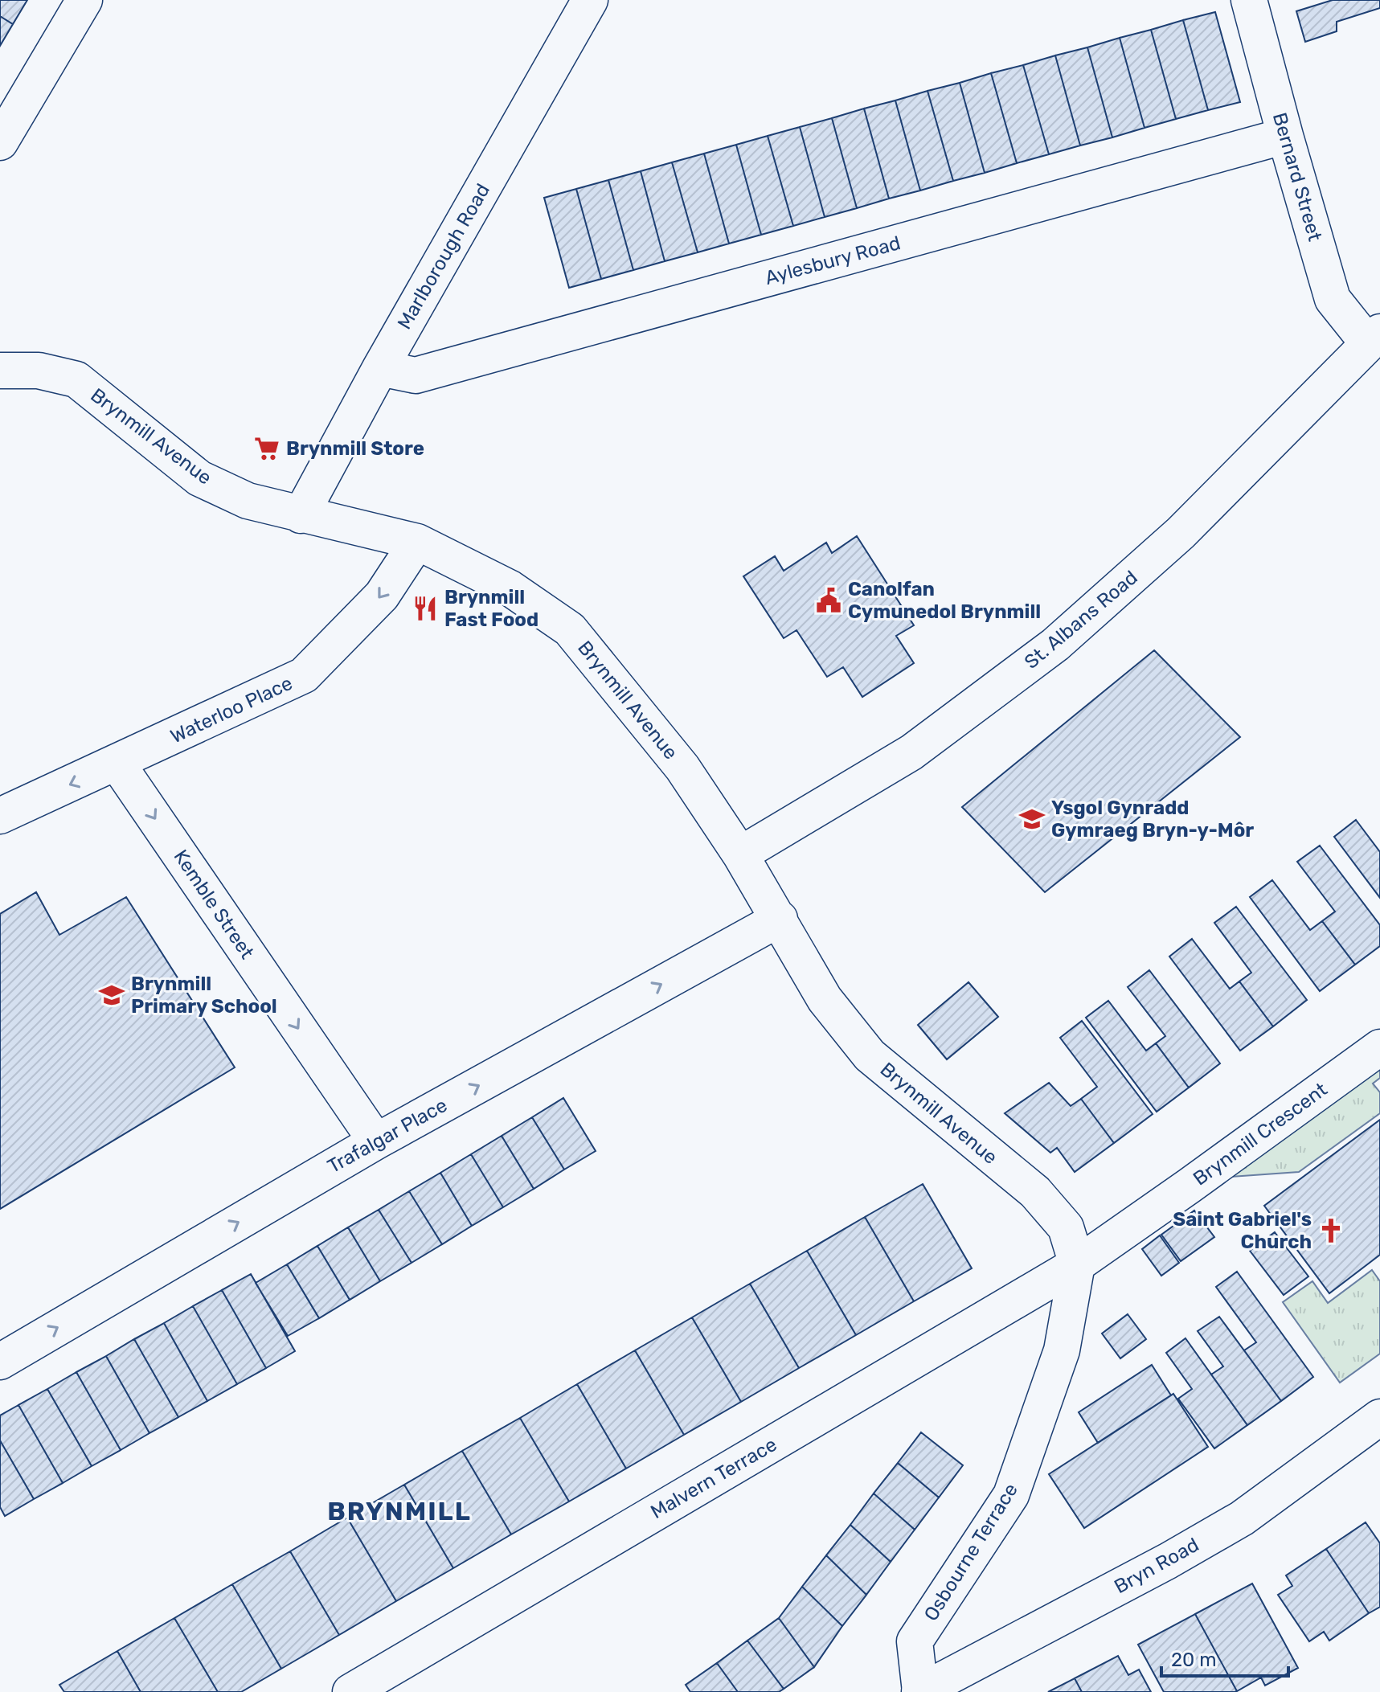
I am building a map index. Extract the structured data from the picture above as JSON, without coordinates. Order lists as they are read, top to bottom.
{
  "streets": {
    "street": [
      "Bernard Street",
      "Marlborough Road",
      "Aylesbury Road",
      "Brynmill Avenue",
      "St. Albans Road",
      "Waterloo Place",
      "Kemble Street",
      "Brynmill Crescent",
      "Trafalgar Place",
      "Malvern Terrace",
      "Osbourne Terrace",
      "Bryn Road"
    ]
  },
  "crossings": [
    ["Bernard Street", "Aylesbury Road"],
    ["Bernard Street", "St. Albans Road"],
    ["Marlborough Road", "Aylesbury Road"],
    ["Marlborough Road", "Brynmill Avenue"],
    ["Brynmill Avenue", "St. Albans Road"],
    ["Brynmill Avenue", "Waterloo Place"],
    ["Brynmill Avenue", "Brynmill Crescent"],
    ["Brynmill Avenue", "Trafalgar Place"],
    ["Brynmill Avenue", "Malvern Terrace"],
    ["Brynmill Avenue", "Osbourne Terrace"],
    ["Waterloo Place", "Kemble Street"],
    ["Kemble Street", "Trafalgar Place"],
    ["Brynmill Crescent", "Malvern Terrace"],
    ["Brynmill Crescent", "Osbourne Terrace"],
    ["Malvern Terrace", "Osbourne Terrace"],
    ["Osbourne Terrace", "Bryn Road"]
  ],
  "one_way": ["Waterloo Place", "Kemble Street", "Trafalgar Place"],
  "districts": ["BRYNMILL"],
  "places": {
    "supermarket": ["Brynmill Store"],
    "public building": ["Canolfan Cymunedol Brynmill"],
    "restaurant": ["Brynmill Fast Food"],
    "school or university": ["Ysgol Gynradd Gymraeg Bryn-y-Môr", "Brynmill Primary School"],
    "church": ["Saint Gabriel's Church"]
  },
  "scale_bar": "20 m"
}
